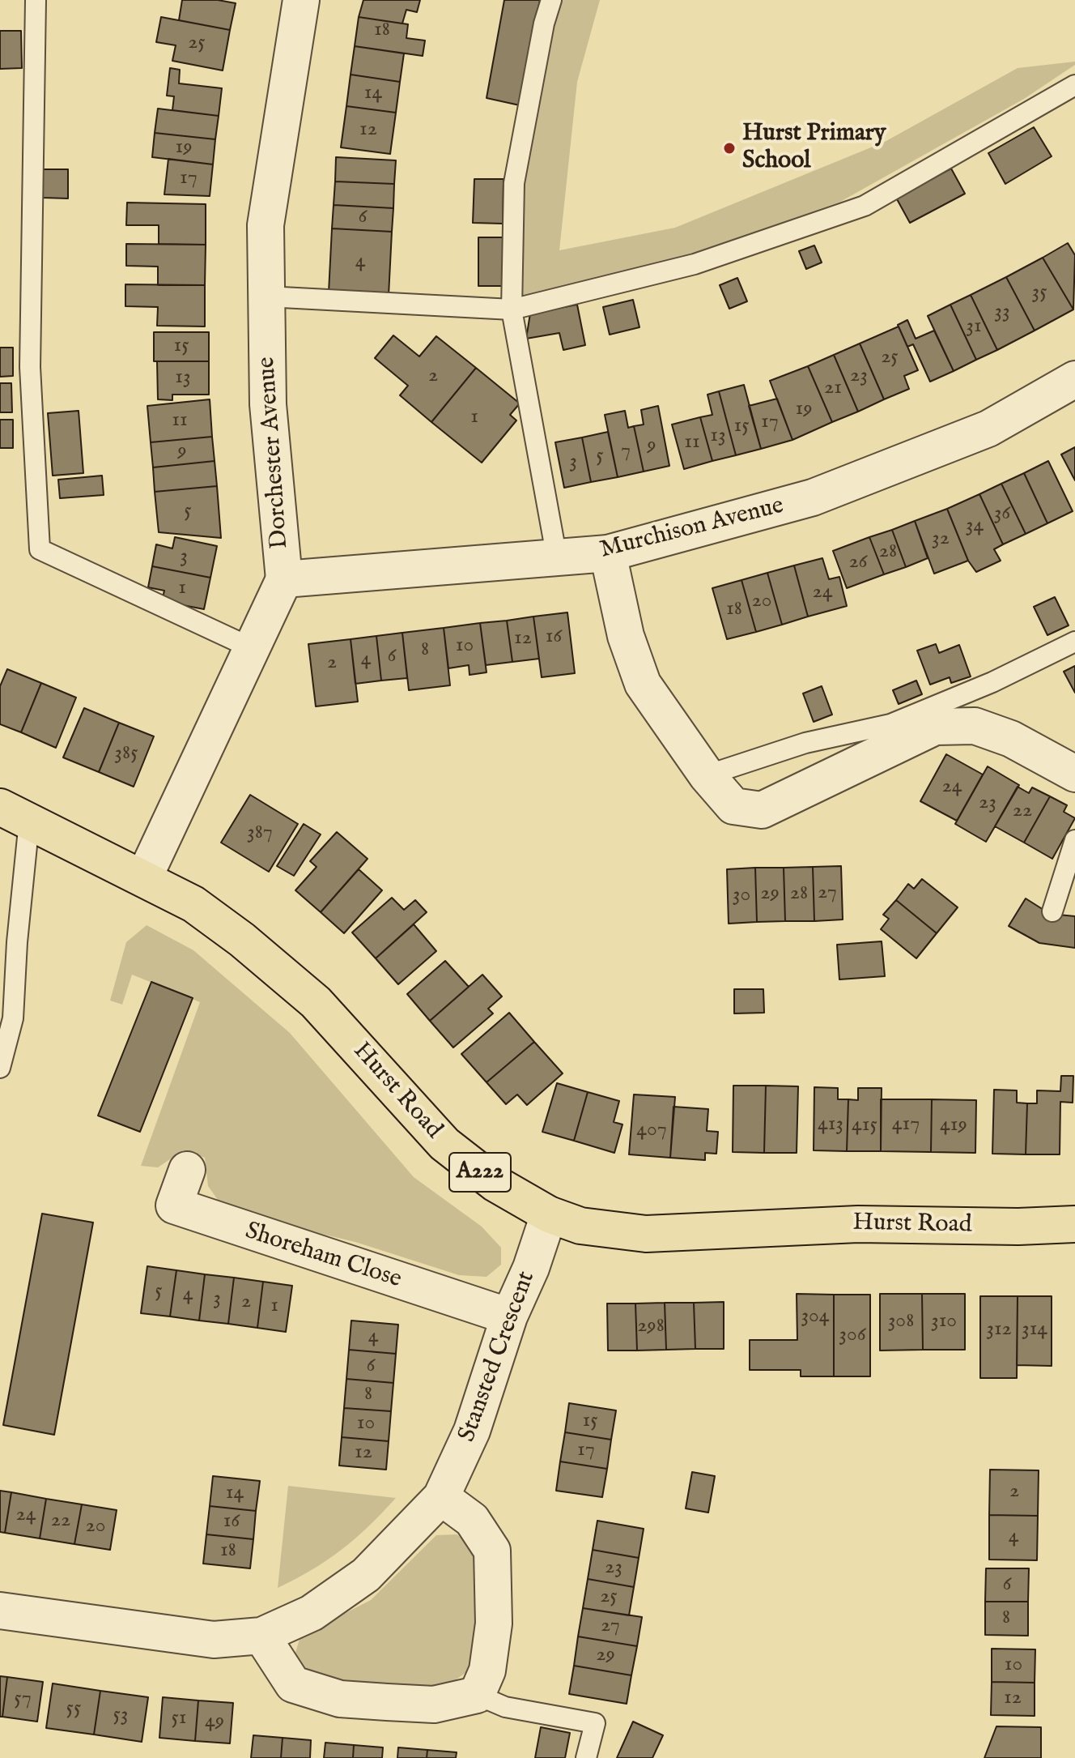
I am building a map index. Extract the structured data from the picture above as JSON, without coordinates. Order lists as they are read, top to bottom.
{
  "streets": {
    "main road": ["Hurst Road", "A222"],
    "street": [
      "Dorchester Avenue",
      "Murchison Avenue",
      "Shoreham Close",
      "Stansted Crescent"
    ]
  },
  "crossings": [
    ["Dorchester Avenue", "Murchison Avenue"],
    ["Dorchester Avenue", "Hurst Road"],
    ["Hurst Road", "Stansted Crescent"],
    ["Shoreham Close", "Stansted Crescent"]
  ],
  "places": ["Hurst Primary School"],
  "house_numbers": [
    "18",
    "25",
    "14",
    "12",
    "19",
    "17",
    "6",
    "4",
    "35",
    "33",
    "31",
    "15",
    "25",
    "2",
    "23",
    "13",
    "21",
    "19",
    "1",
    "11",
    "17",
    "15",
    "13",
    "11",
    "9",
    "9",
    "7",
    "5",
    "3",
    "5",
    "36",
    "34",
    "32",
    "28",
    "3",
    "26",
    "1",
    "24",
    "20",
    "18",
    "16",
    "12",
    "10",
    "8",
    "6",
    "4",
    "2",
    "385",
    "24",
    "23",
    "22",
    "387",
    "27",
    "29",
    "28",
    "30",
    "413",
    "417",
    "415",
    "419",
    "407",
    "5",
    "4",
    "3",
    "2",
    "1",
    "304",
    "308",
    "310",
    "298",
    "312",
    "314",
    "306",
    "4",
    "6",
    "8",
    "15",
    "10",
    "17",
    "12",
    "2",
    "14",
    "24",
    "22",
    "16",
    "20",
    "4",
    "18",
    "23",
    "6",
    "25",
    "8",
    "27",
    "29",
    "10",
    "12",
    "57",
    "55",
    "53",
    "51",
    "49"
  ]
}
